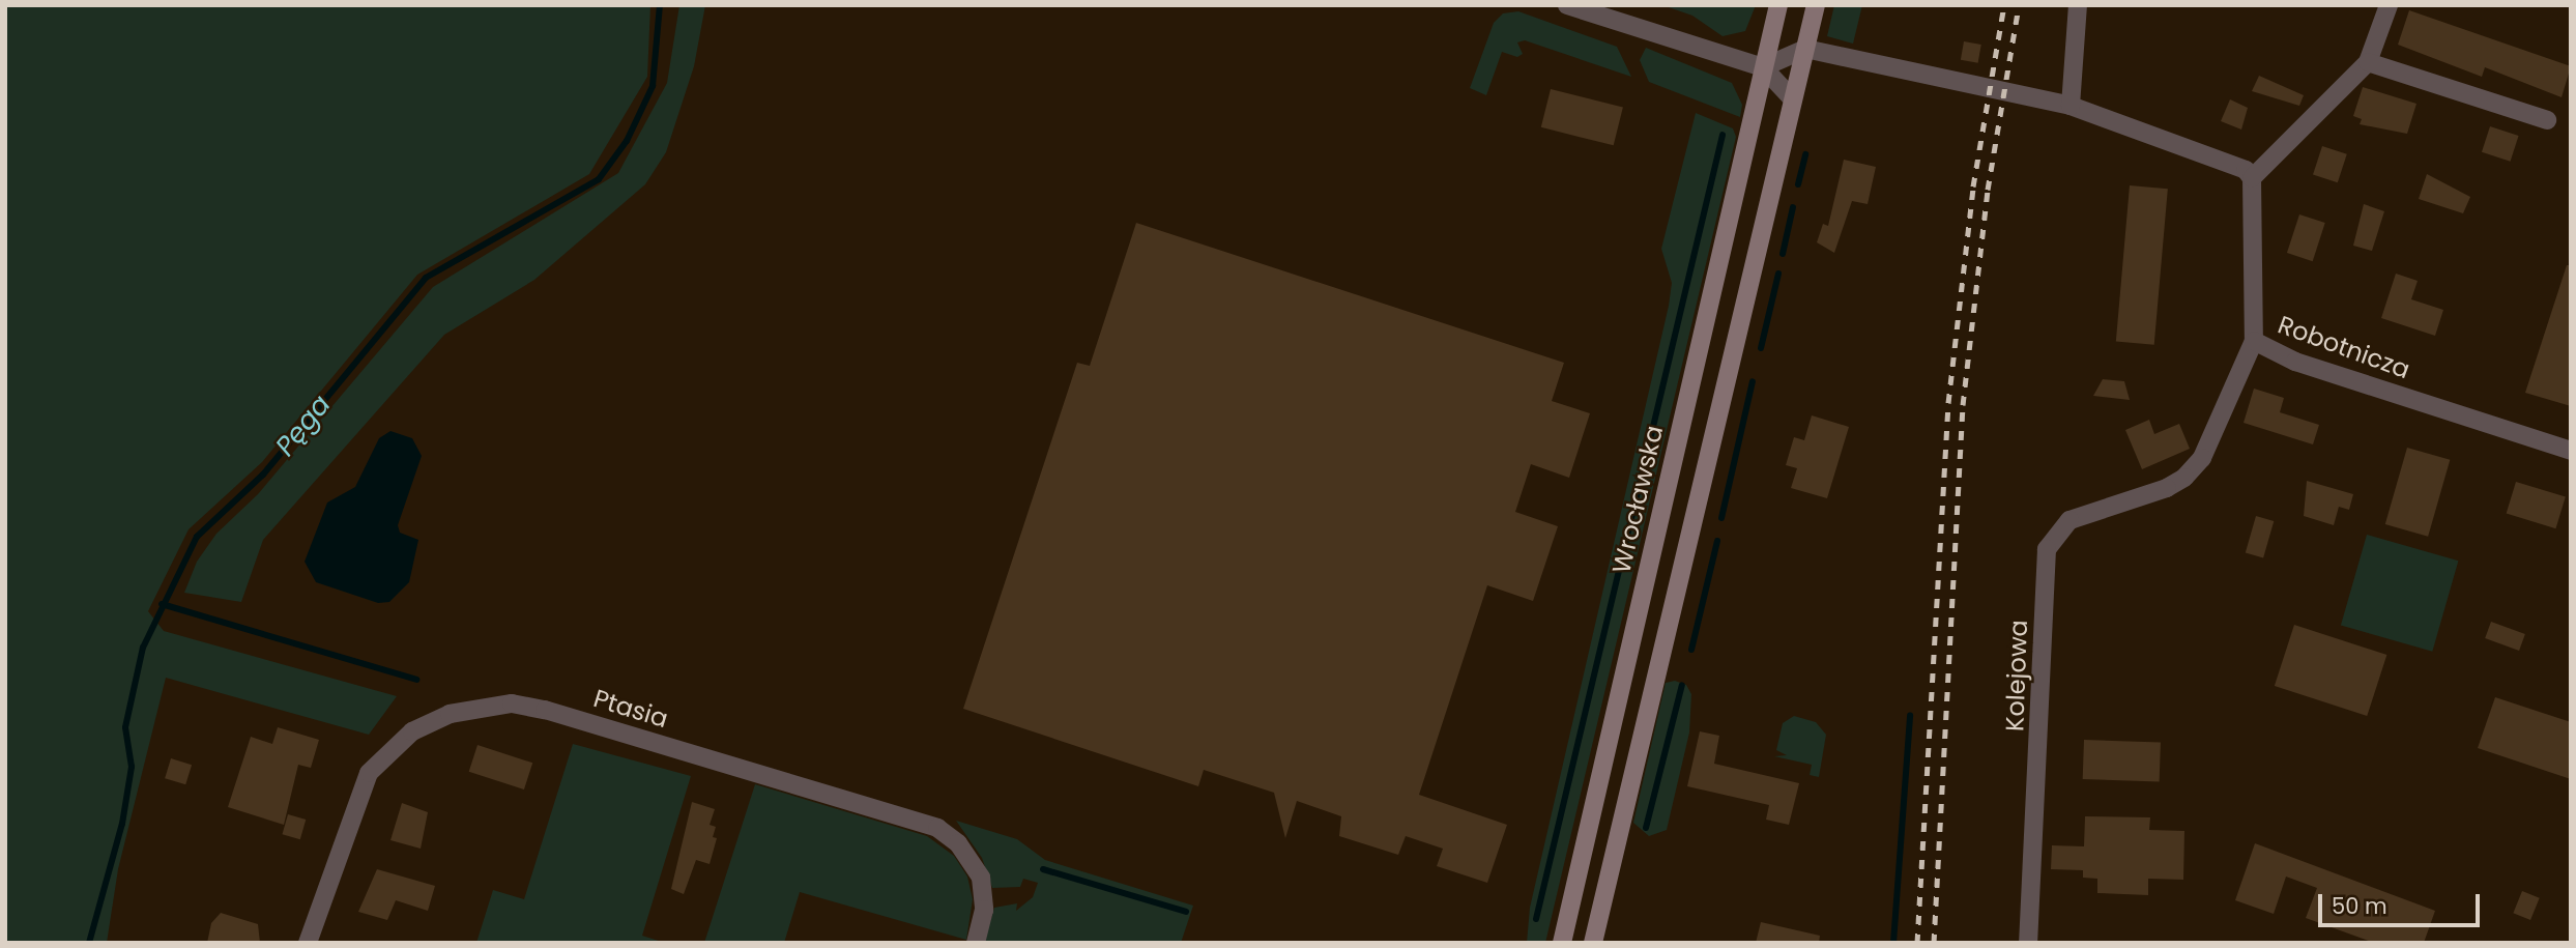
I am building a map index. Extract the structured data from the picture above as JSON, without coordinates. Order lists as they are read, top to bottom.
{
  "streets": {
    "main road": ["Wrocławska"],
    "street": ["Robotnicza", "Kolejowa", "Ptasia"]
  },
  "crossings": [
    ["Robotnicza", "Kolejowa"]
  ],
  "water": ["Pęga"],
  "scale_bar": "50 m"
}
